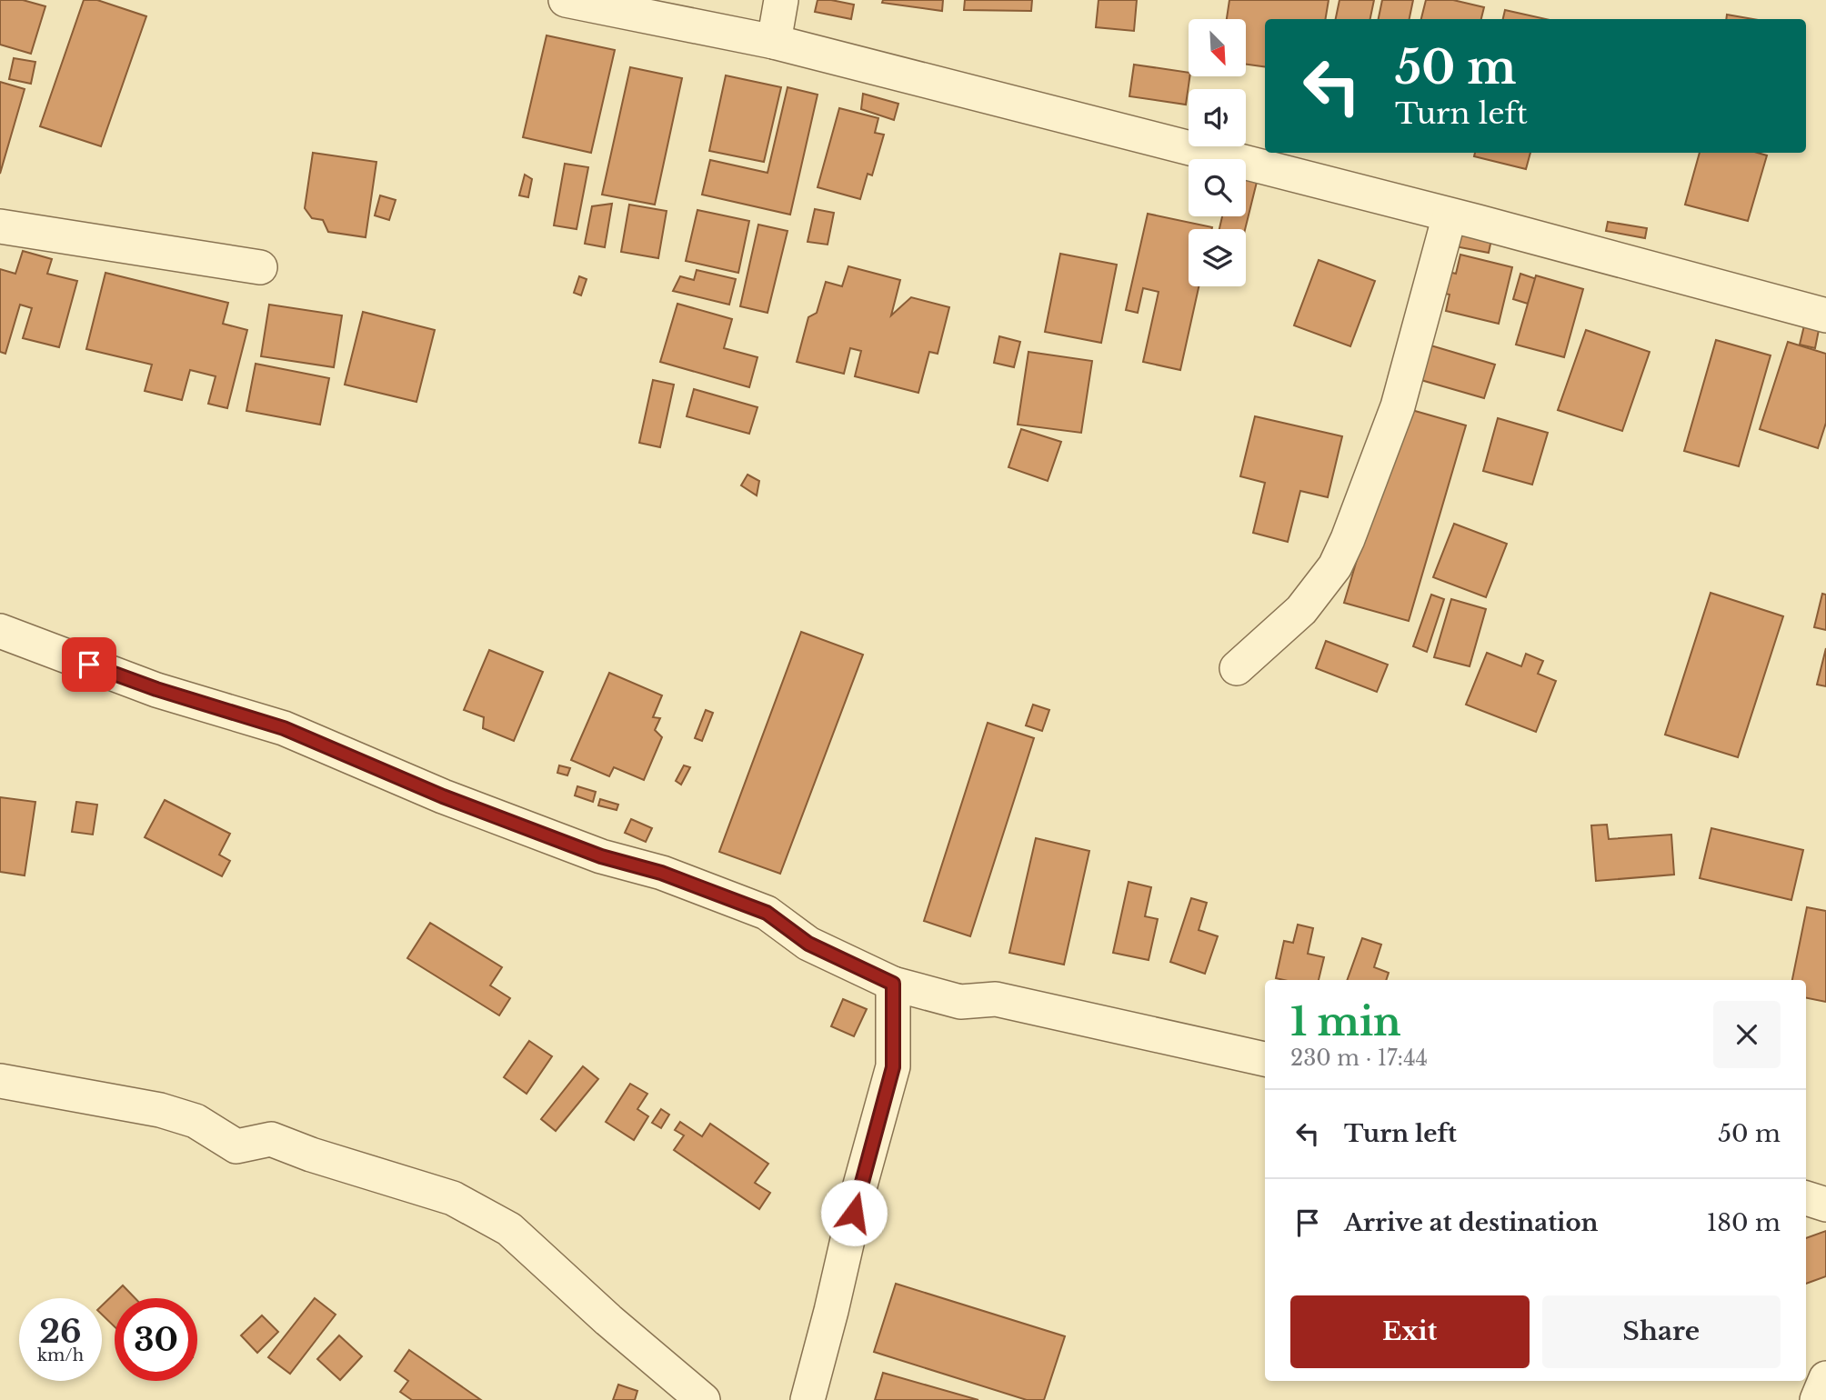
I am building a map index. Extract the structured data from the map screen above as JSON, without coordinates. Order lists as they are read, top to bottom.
{
  "north": "bottom right",
  "page": {
    "turn": ["50 m", "Turn left"],
    "heading": ["1 min", "230 m · 17:44"],
    "list": [
      {
        "name": "Turn left",
        "value": "50 m"
      },
      {
        "name": "Arrive at destination",
        "value": "180 m"
      }
    ],
    "buttons": ["Exit", "Share"],
    "speed": "26 km/h",
    "limit": "30"
  }
}
